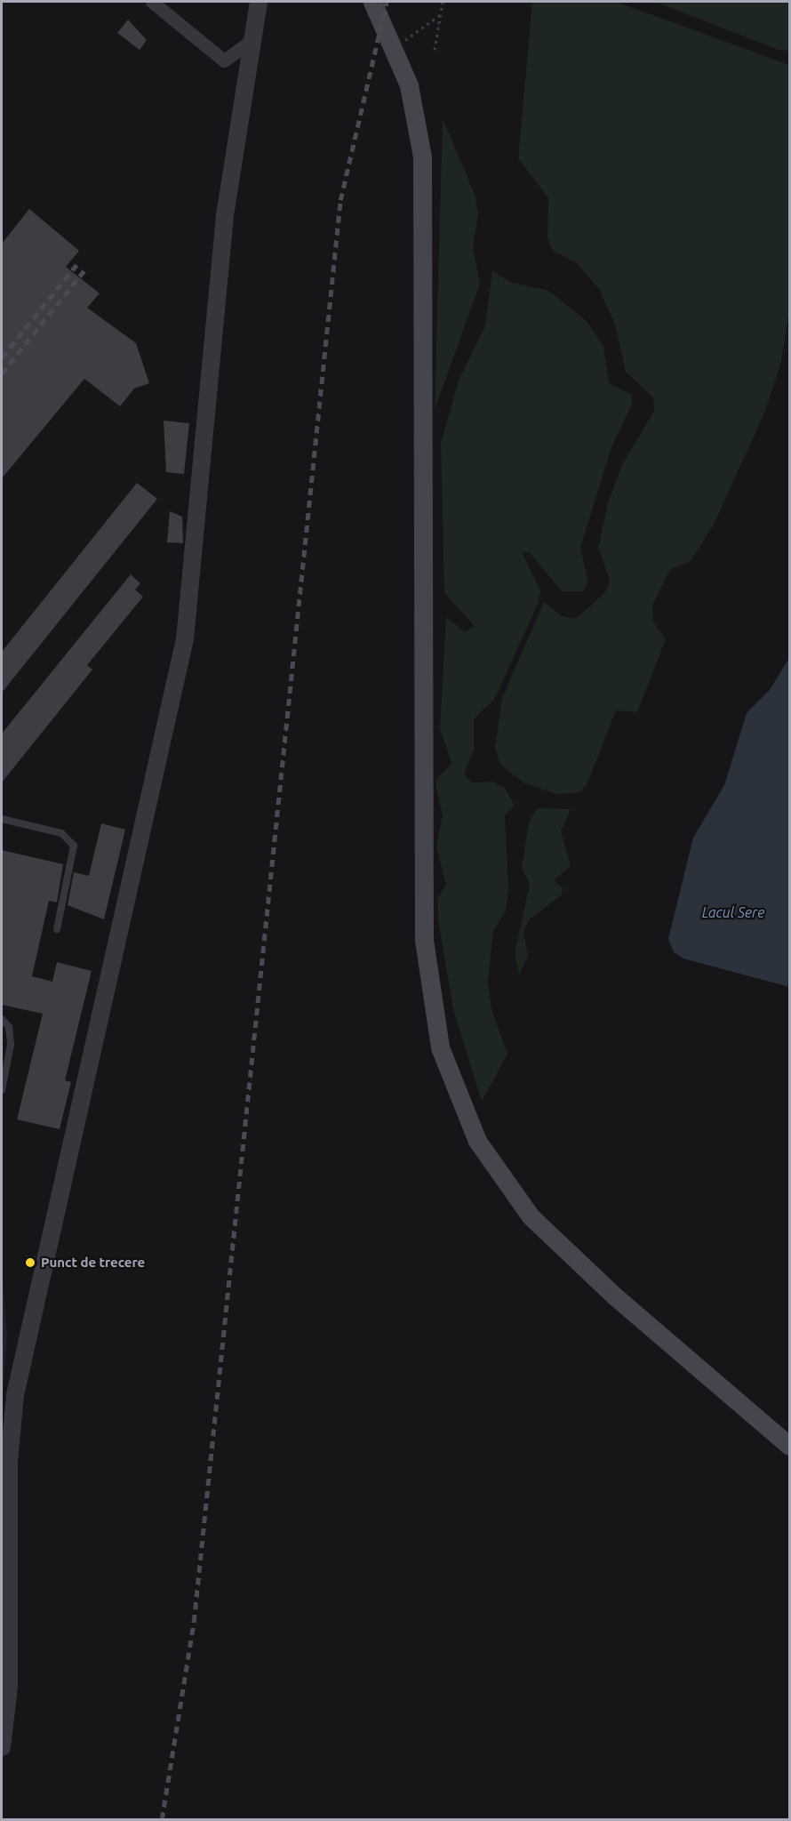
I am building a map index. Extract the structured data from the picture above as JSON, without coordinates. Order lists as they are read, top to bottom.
{
  "water": ["Lacul Sere"],
  "places": ["Punct de trecere"]
}
